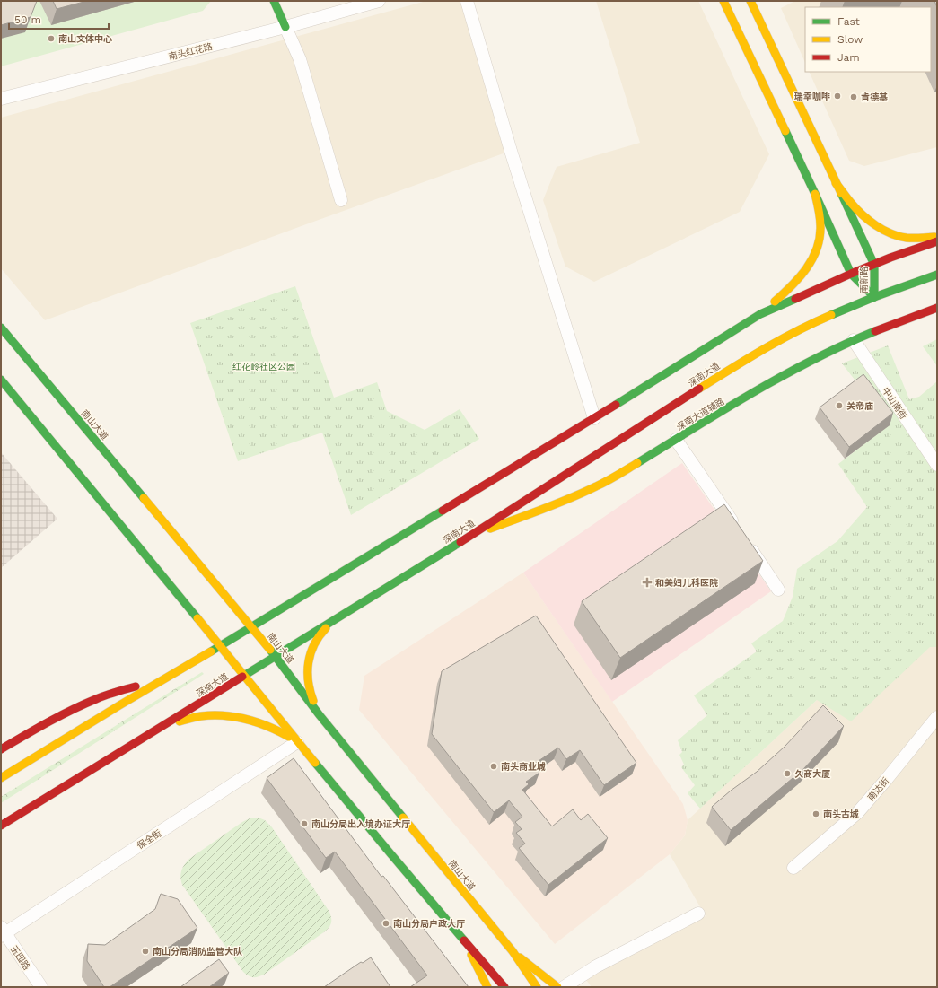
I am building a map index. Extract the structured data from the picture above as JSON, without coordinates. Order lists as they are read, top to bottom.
{
  "streets": {
    "main road": [
      "南新路",
      "深南大道",
      "深南大道辅路",
      "南山大道"
    ],
    "street": [
      "南头红花路",
      "中山南街",
      "南达街",
      "保全街",
      "玉园路"
    ]
  },
  "crossings": [
    ["南新路", "深南大道"],
    ["深南大道", "深南大道辅路"],
    ["深南大道", "南山大道"],
    ["中山南街", "深南大道辅路"],
    ["保全街", "玉园路"]
  ],
  "parks": ["红花岭社区公园"],
  "places": {
    "other": [
      "南山文体中心",
      "瑞幸咖啡",
      "肯德基",
      "关帝庙",
      "南头商业城",
      "久商大厦",
      "南头古城",
      "南山分局出入境办证大厅",
      "南山分局户政大厅",
      "南山分局消防监管大队"
    ],
    "health": ["和美妇儿科医院"]
  },
  "legend": ["Fast", "Slow", "Jam"],
  "scale_bar": "50 m"
}
